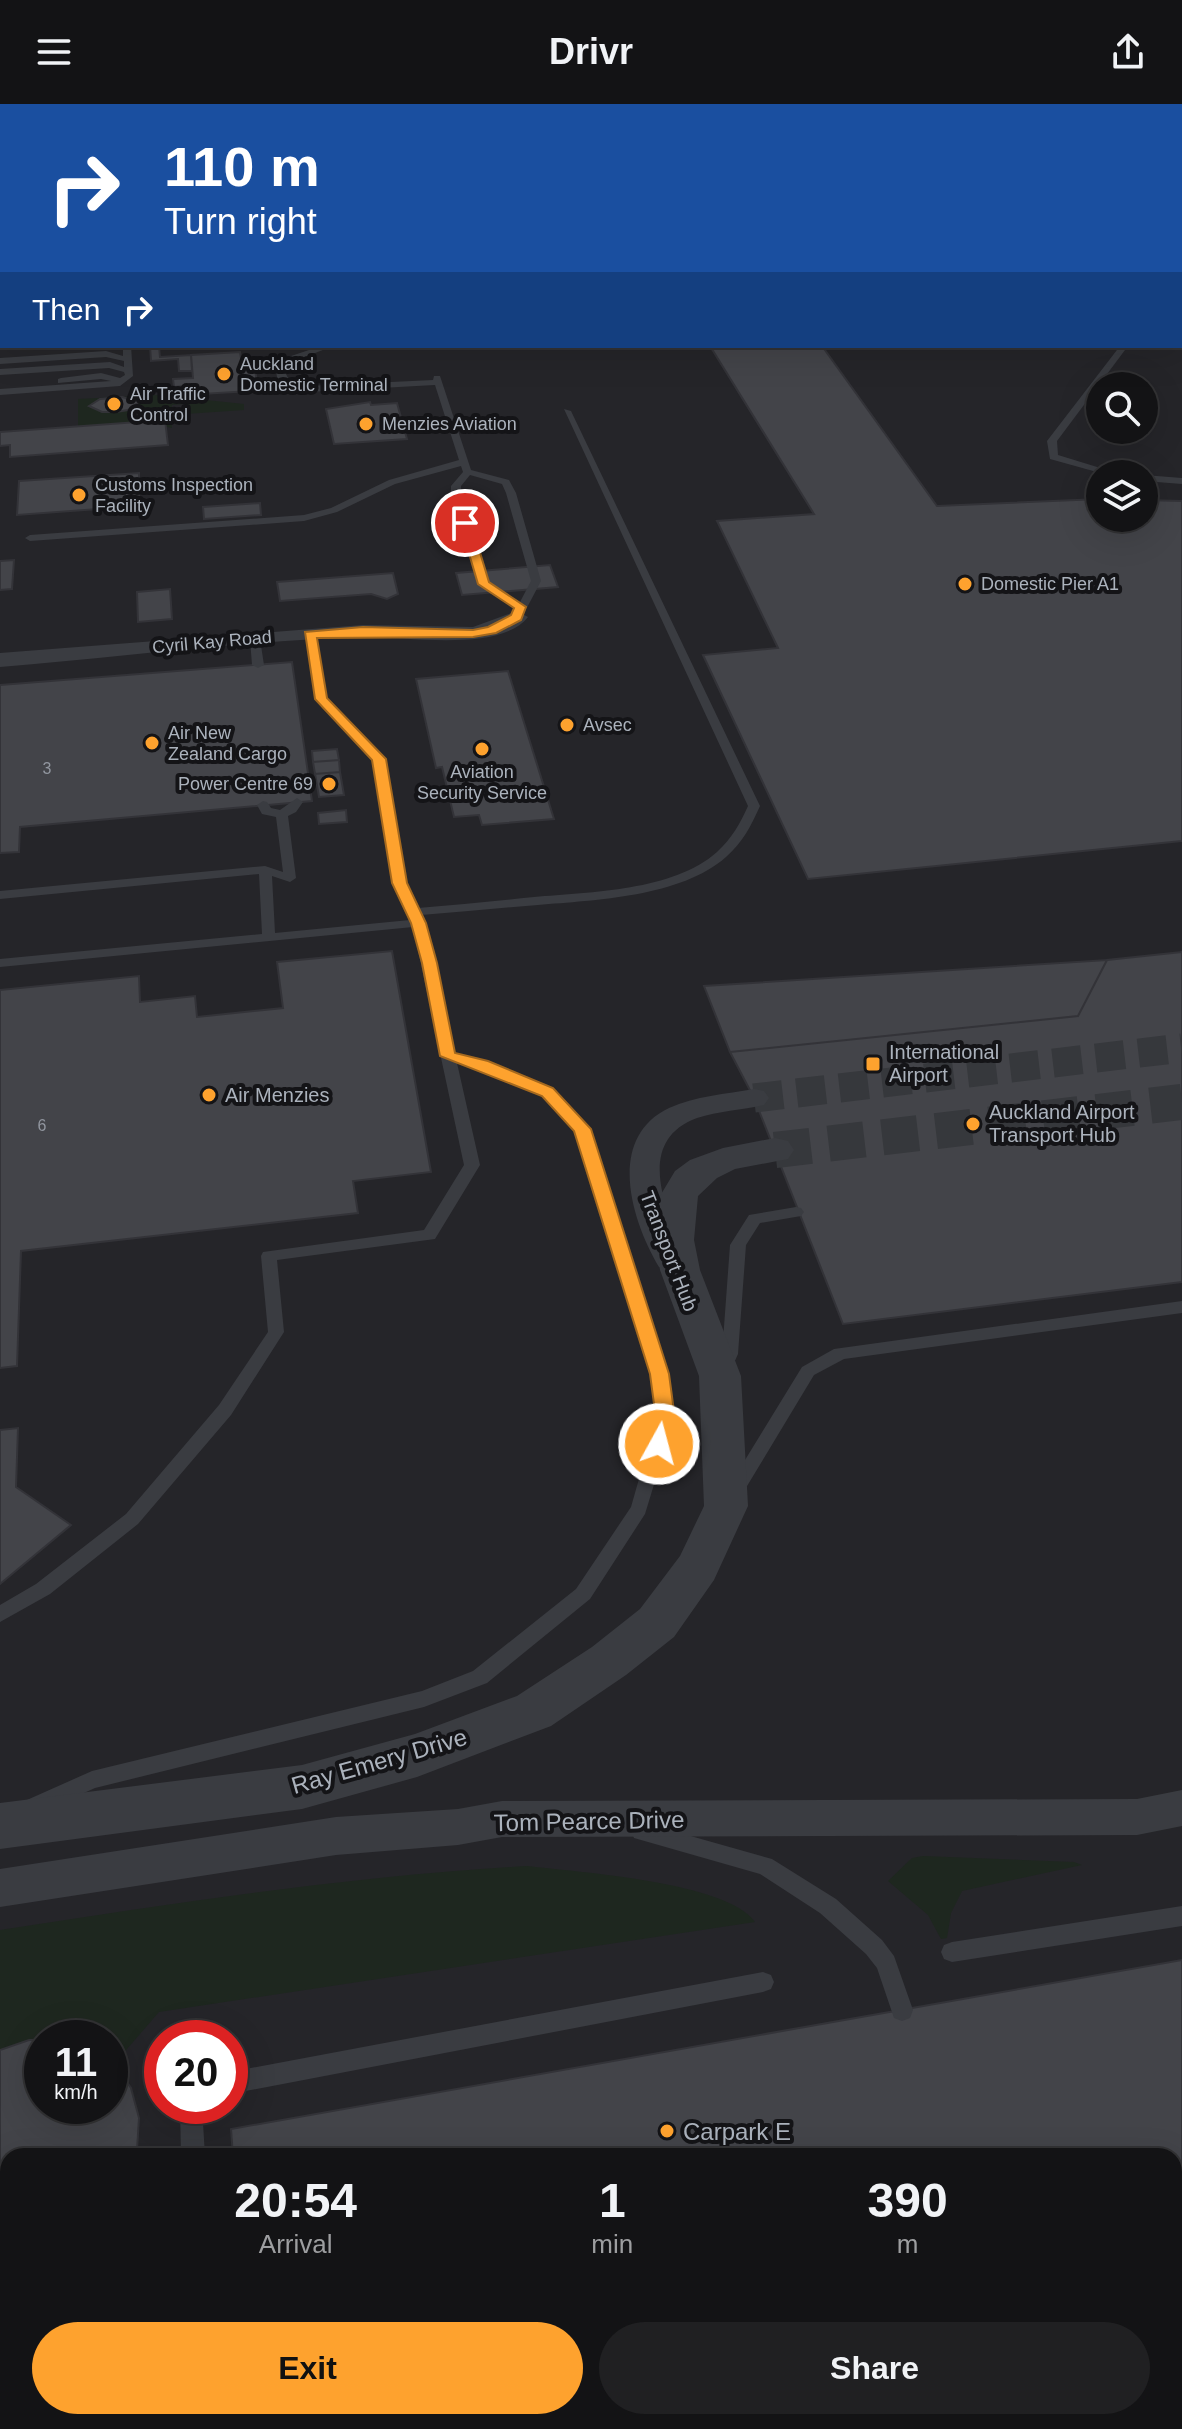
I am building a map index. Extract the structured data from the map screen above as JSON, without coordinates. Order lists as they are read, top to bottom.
{
  "streets": {
    "street": [
      "Cyril Kay Road",
      "Transport Hub",
      "Ray Emery Drive",
      "Tom Pearce Drive"
    ]
  },
  "crossings": [
    ["Transport Hub", "Ray Emery Drive"]
  ],
  "places": {
    "other": [
      "Auckland Domestic Terminal",
      "Air Traffic Control",
      "Menzies Aviation",
      "Customs Inspection Facility",
      "Domestic Pier A1",
      "Avsec",
      "Air New Zealand Cargo",
      "Aviation Security Service",
      "Power Centre 69",
      "Air Menzies",
      "Auckland Airport Transport Hub",
      "Carpark E"
    ],
    "transit": ["International Airport"]
  },
  "house_numbers": ["3", "6"],
  "page": {
    "header": "Drivr",
    "turn": ["110 m", "Turn right"],
    "then": "Then",
    "speed": "11 km/h",
    "limit": "20",
    "eta": [
      "20:54",
      "Arrival",
      "1",
      "min",
      "390",
      "m"
    ],
    "buttons": ["Exit", "Share"]
  }
}
